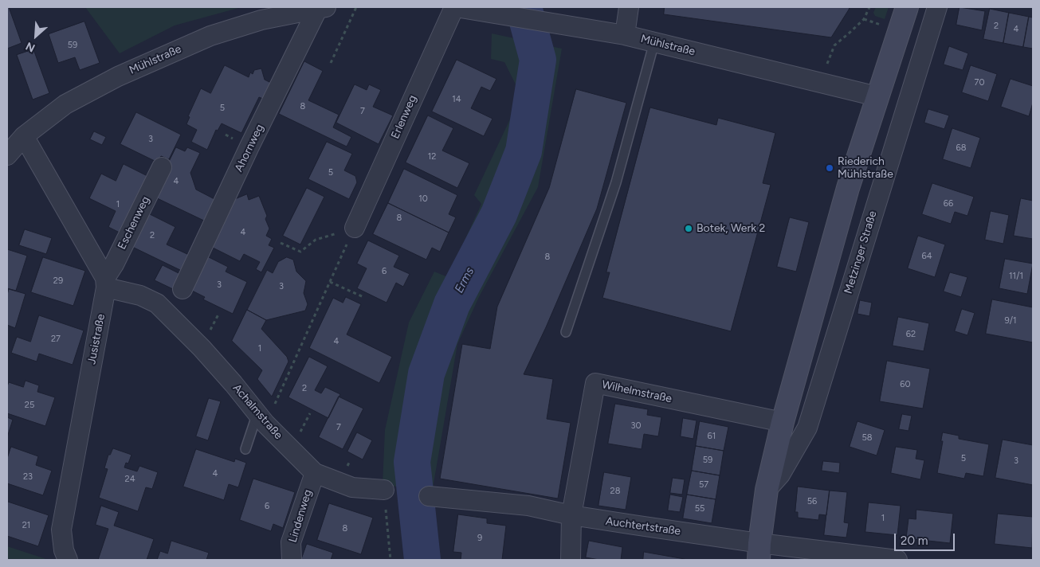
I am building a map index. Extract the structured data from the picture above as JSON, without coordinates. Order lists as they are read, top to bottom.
{
  "streets": {
    "street": [
      "Mühlstraße",
      "Erlenweg",
      "Ahornweg",
      "Eschenweg",
      "Metzinger Straße",
      "Jusistraße",
      "Wilhelmstraße",
      "Achalmstraße",
      "Lindenweg",
      "Auchtertstraße"
    ]
  },
  "crossings": [
    ["Mühlstraße", "Erlenweg"],
    ["Mühlstraße", "Ahornweg"],
    ["Eschenweg", "Jusistraße"],
    ["Eschenweg", "Achalmstraße"],
    ["Jusistraße", "Achalmstraße"],
    ["Wilhelmstraße", "Auchtertstraße"],
    ["Achalmstraße", "Lindenweg"]
  ],
  "water": ["Erms"],
  "places": ["Riederich Mühlstraße", "Botek, Werk 2"],
  "house_numbers": [
    "2",
    "4",
    "59",
    "70",
    "14",
    "8",
    "5",
    "7",
    "3",
    "68",
    "12",
    "5",
    "4",
    "10",
    "66",
    "1",
    "8",
    "4",
    "2",
    "64",
    "8",
    "6",
    "11/1",
    "29",
    "3",
    "3",
    "9/1",
    "62",
    "27",
    "4",
    "1",
    "60",
    "2",
    "25",
    "30",
    "7",
    "61",
    "58",
    "5",
    "59",
    "3",
    "4",
    "23",
    "24",
    "57",
    "28",
    "56",
    "6",
    "55",
    "1",
    "21",
    "8",
    "9"
  ],
  "scale_bar": "20 m",
  "north": "bottom left"
}
